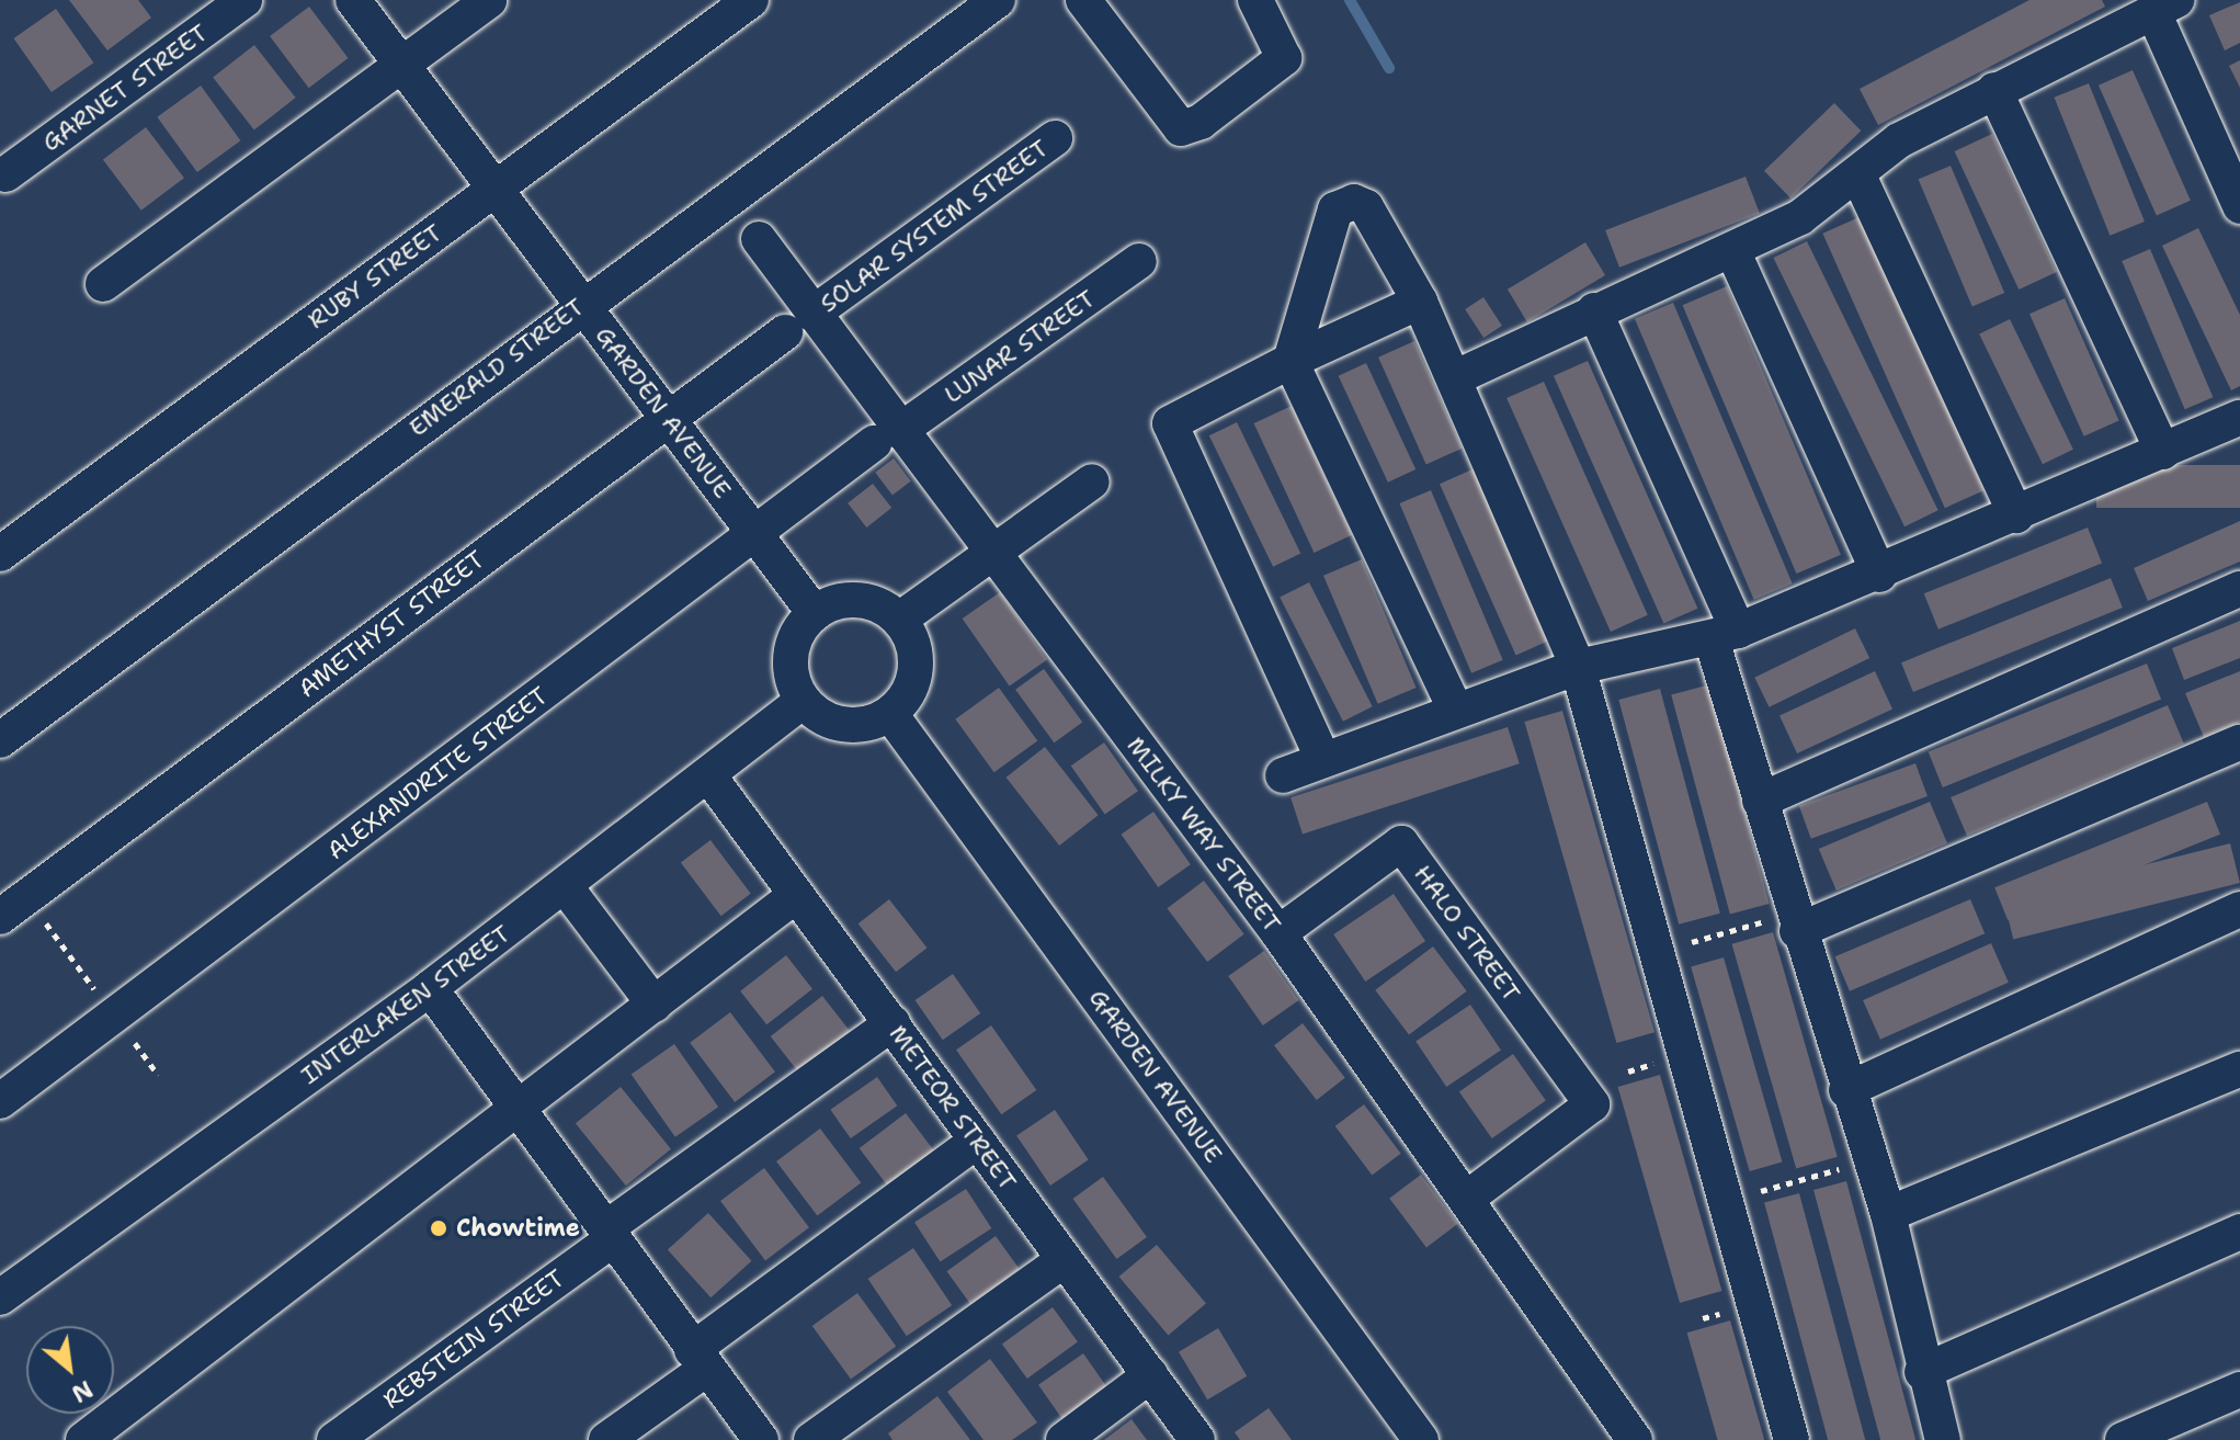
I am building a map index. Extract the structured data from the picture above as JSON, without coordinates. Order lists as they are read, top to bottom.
{
  "streets": {
    "street": [
      "GARNET STREET",
      "SOLAR SYSTEM STREET",
      "RUBY STREET",
      "LUNAR STREET",
      "EMERALD STREET",
      "GARDEN AVENUE",
      "AMETHYST STREET",
      "ALEXANDRITE STREET",
      "MILKY WAY STREET",
      "HALO STREET",
      "INTERLAKEN STREET",
      "METEOR STREET",
      "REBSTEIN STREET"
    ]
  },
  "crossings": [
    ["SOLAR SYSTEM STREET", "AMETHYST STREET"],
    ["SOLAR SYSTEM STREET", "MILKY WAY STREET"],
    ["RUBY STREET", "GARDEN AVENUE"],
    ["LUNAR STREET", "ALEXANDRITE STREET"],
    ["LUNAR STREET", "MILKY WAY STREET"],
    ["EMERALD STREET", "GARDEN AVENUE"],
    ["GARDEN AVENUE", "AMETHYST STREET"],
    ["GARDEN AVENUE", "ALEXANDRITE STREET"],
    ["GARDEN AVENUE", "INTERLAKEN STREET"],
    ["AMETHYST STREET", "MILKY WAY STREET"],
    ["ALEXANDRITE STREET", "MILKY WAY STREET"],
    ["MILKY WAY STREET", "HALO STREET"],
    ["INTERLAKEN STREET", "METEOR STREET"],
    ["METEOR STREET", "REBSTEIN STREET"]
  ],
  "places": ["Chowtime"],
  "north": "bottom right"
}
